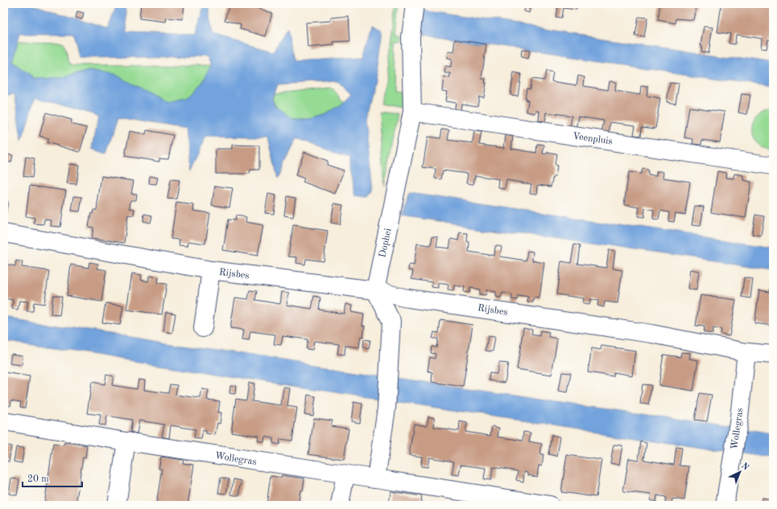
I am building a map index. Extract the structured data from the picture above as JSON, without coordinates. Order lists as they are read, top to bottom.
{
  "streets": {
    "street": [
      "Veenpluis",
      "Dophei",
      "Rijsbes",
      "Wollegras"
    ]
  },
  "crossings": [
    ["Veenpluis", "Dophei"],
    ["Dophei", "Rijsbes"],
    ["Rijsbes", "Wollegras"]
  ],
  "scale_bar": "20 m",
  "north": "top right"
}
